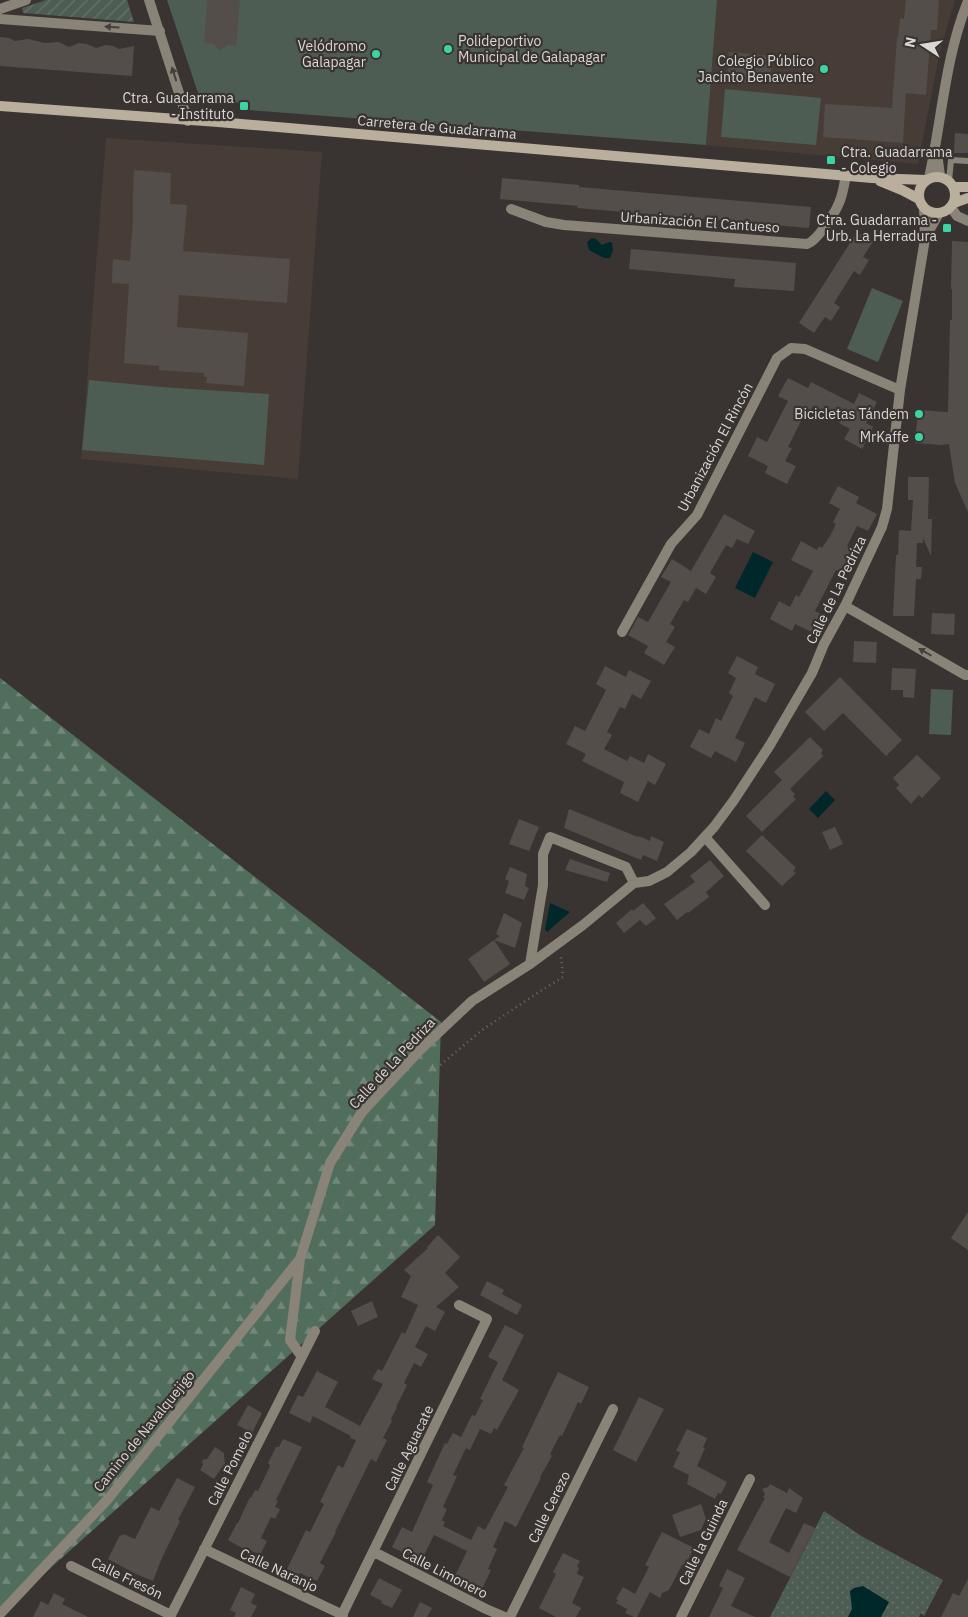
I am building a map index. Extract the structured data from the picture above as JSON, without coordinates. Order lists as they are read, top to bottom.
{
  "streets": {
    "main road": ["Carretera de Guadarrama"],
    "street": [
      "Urbanización El Cantueso",
      "Urbanización El Rincón",
      "Calle de La Pedriza",
      "Camino de Navalquejigo",
      "Calle Aguacate",
      "Calle Pomelo",
      "Calle Cerezo",
      "Calle la Guinda",
      "Calle Naranjo",
      "Calle Limonero",
      "Calle Fresón"
    ]
  },
  "crossings": [
    ["Carretera de Guadarrama", "Urbanización El Cantueso"],
    ["Carretera de Guadarrama", "Calle de La Pedriza"],
    ["Urbanización El Rincón", "Calle de La Pedriza"],
    ["Calle de La Pedriza", "Camino de Navalquejigo"],
    ["Calle de La Pedriza", "Calle Pomelo"],
    ["Calle Aguacate", "Calle Naranjo"],
    ["Calle Aguacate", "Calle Limonero"],
    ["Calle Pomelo", "Calle Naranjo"],
    ["Calle Pomelo", "Calle Fresón"]
  ],
  "places": {
    "other": [
      "Polideportivo Municipal de Galapagar",
      "Velódromo Galapagar",
      "Colegio Público Jacinto Benavente",
      "Bicicletas Tándem",
      "MrKaffe"
    ],
    "transit": ["Ctra. Guadarrama - Instituto", "Ctra. Guadarrama - Colegio", "Ctra. Guadarrama - Urb. La Herradura"]
  },
  "north": "left"
}
